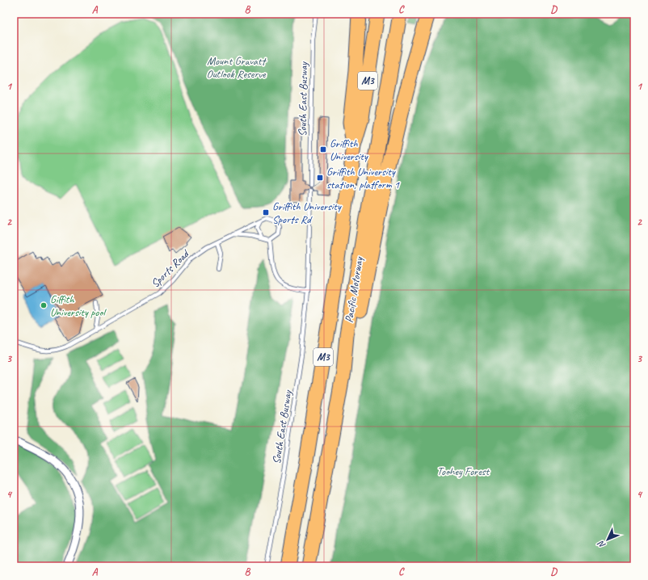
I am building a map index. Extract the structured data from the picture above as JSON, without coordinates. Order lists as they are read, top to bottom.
{
  "streets": {
    "highway": ["M3", "Pacific Motorway"],
    "lane": ["South East Busway", "Sports Road"]
  },
  "parks": ["Mount Gravatt Outlook Reserve", "Toohey Forest"],
  "places": {
    "transit": ["Griffith University", "Griffith University station, platform 1", "Griffith University Sports Rd"],
    "other": ["Giffith University pool"]
  },
  "north": "bottom left",
  "grid": {
    "columns": [
      "A",
      "B",
      "C",
      "D"
    ],
    "rows": [
      "1",
      "2",
      "3",
      "4"
    ]
  }
}
